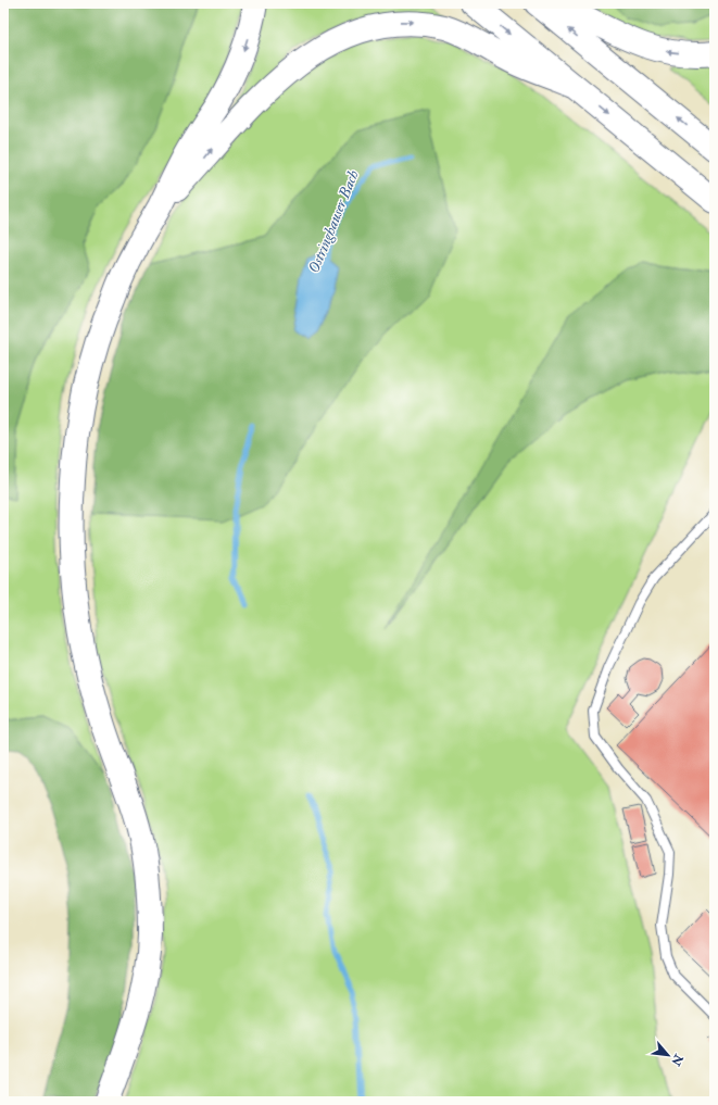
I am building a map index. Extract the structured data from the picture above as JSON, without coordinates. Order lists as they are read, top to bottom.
{
  "water": ["Ostringhauser Bach"],
  "north": "bottom right"
}
